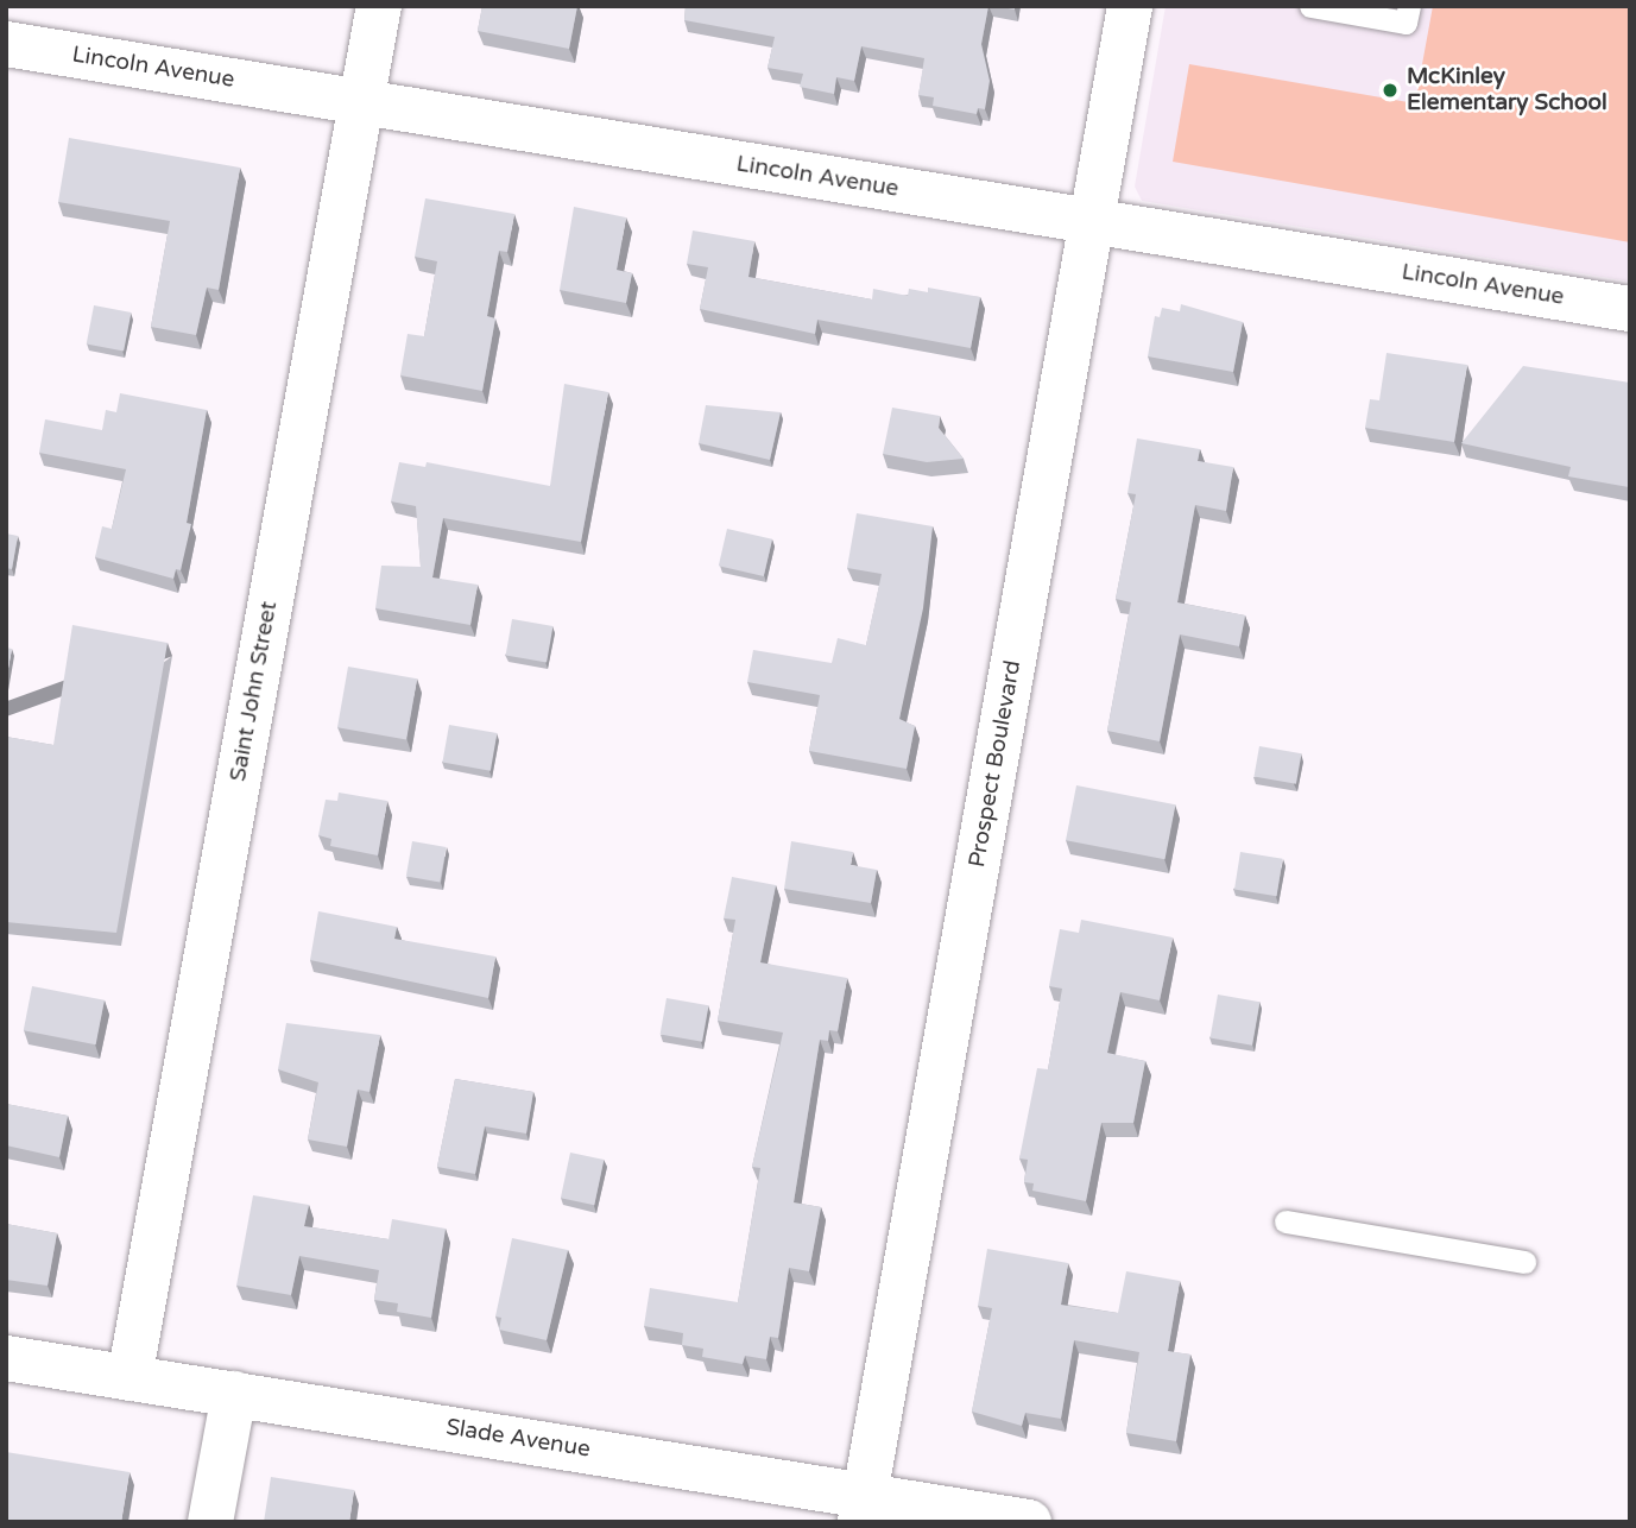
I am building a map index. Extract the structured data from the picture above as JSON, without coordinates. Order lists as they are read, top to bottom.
{
  "streets": {
    "street": [
      "Lincoln Avenue",
      "Saint John Street",
      "Prospect Boulevard",
      "Slade Avenue"
    ]
  },
  "crossings": [
    ["Lincoln Avenue", "Saint John Street"],
    ["Lincoln Avenue", "Prospect Boulevard"],
    ["Saint John Street", "Slade Avenue"],
    ["Prospect Boulevard", "Slade Avenue"]
  ],
  "places": ["McKinley Elementary School"]
}
